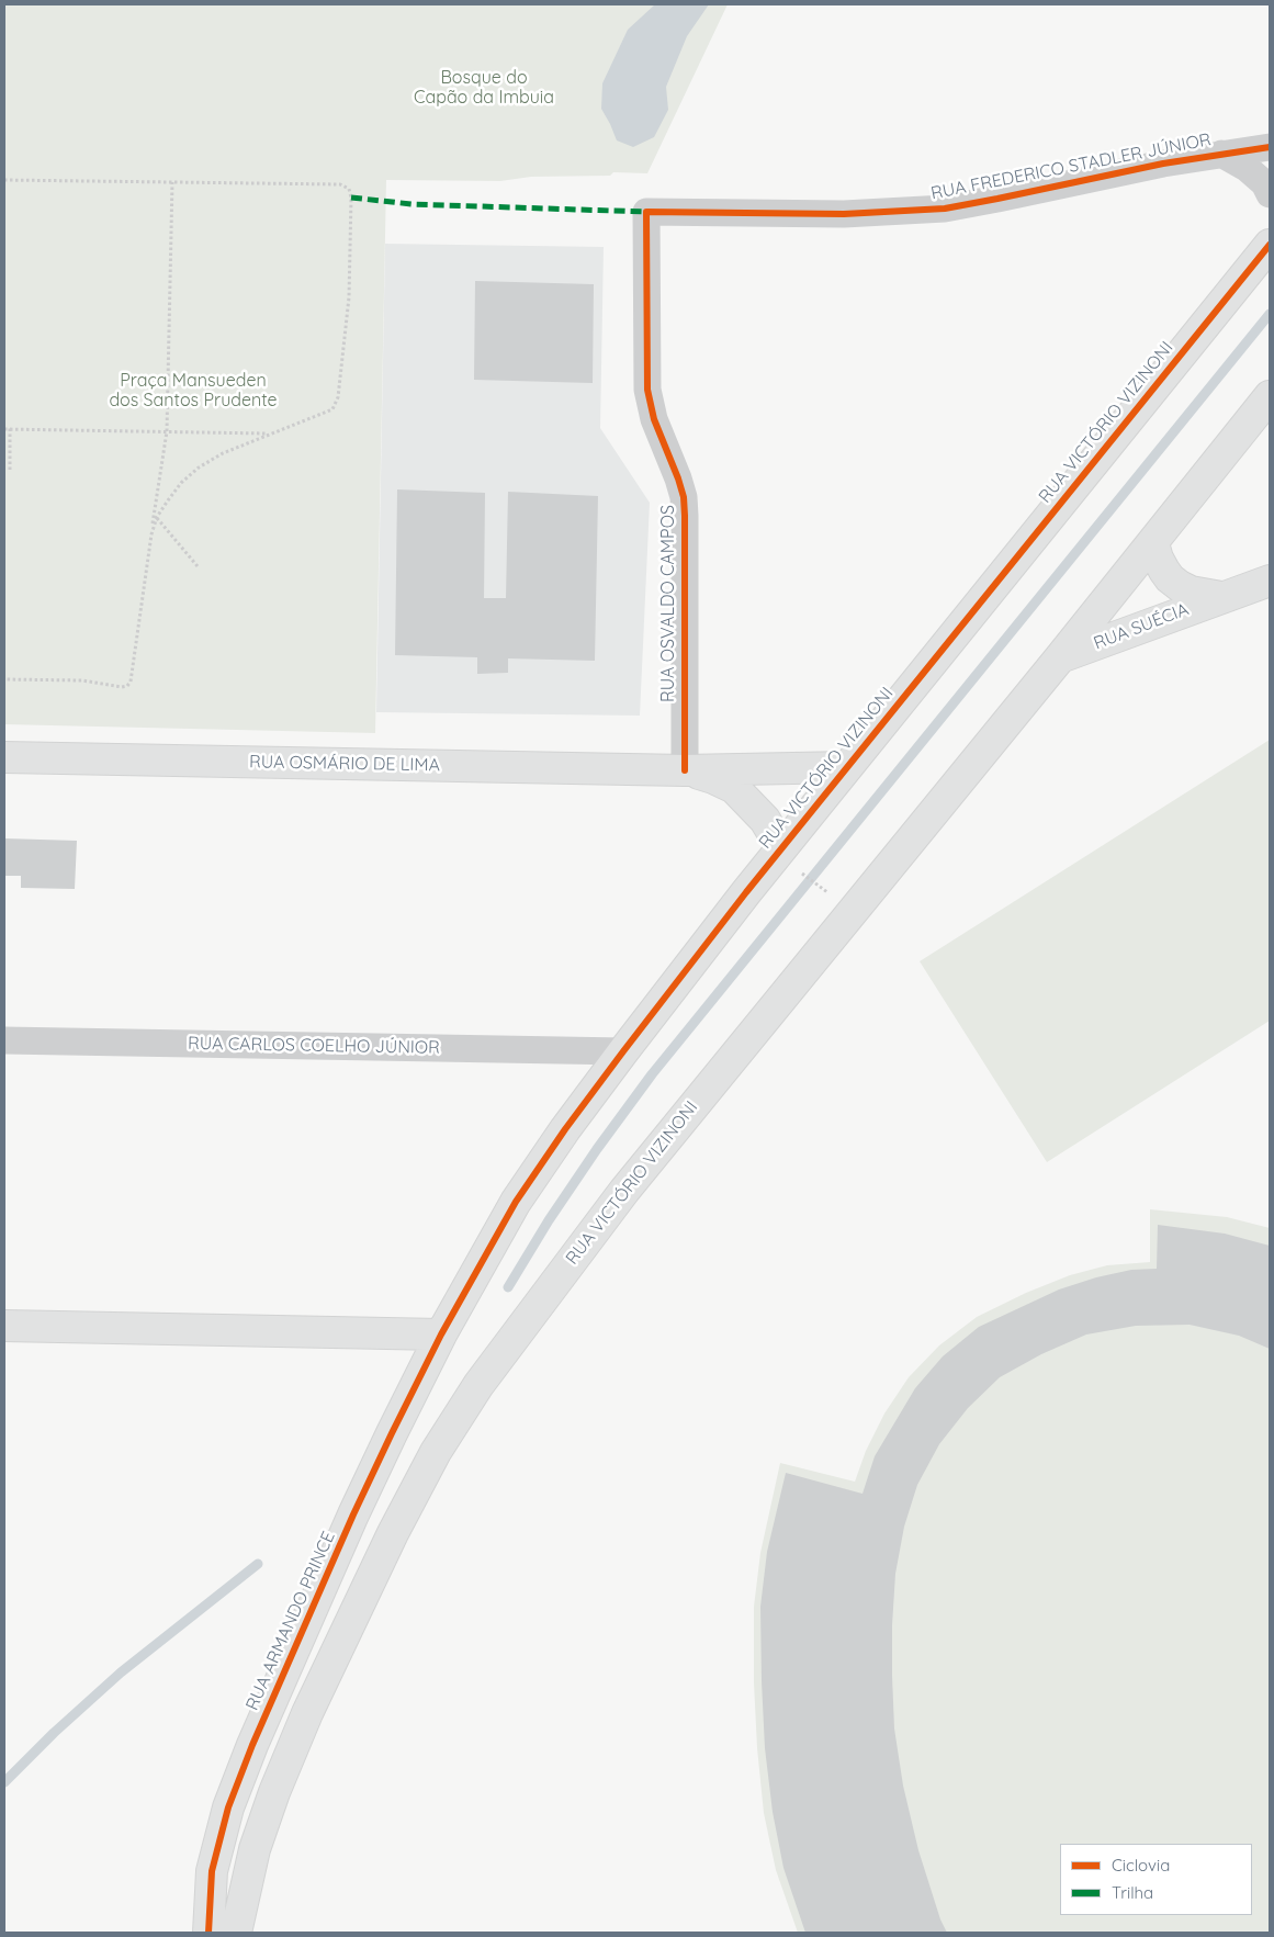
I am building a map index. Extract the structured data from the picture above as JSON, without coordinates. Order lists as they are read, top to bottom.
{
  "streets": {
    "street": [
      "RUA FREDERICO STADLER JÚNIOR",
      "RUA VICTÓRIO VIZINONI",
      "RUA OSVALDO CAMPOS",
      "RUA SUÉCIA",
      "RUA OSMÁRIO DE LIMA",
      "RUA CARLOS COELHO JÚNIOR",
      "RUA ARMANDO PRINCE"
    ]
  },
  "crossings": [
    ["RUA FREDERICO STADLER JÚNIOR", "RUA OSVALDO CAMPOS"],
    ["RUA VICTÓRIO VIZINONI", "RUA SUÉCIA"],
    ["RUA VICTÓRIO VIZINONI", "RUA OSMÁRIO DE LIMA"],
    ["RUA VICTÓRIO VIZINONI", "RUA CARLOS COELHO JÚNIOR"],
    ["RUA VICTÓRIO VIZINONI", "RUA ARMANDO PRINCE"],
    ["RUA OSVALDO CAMPOS", "RUA OSMÁRIO DE LIMA"]
  ],
  "parks": ["Bosque do Capão da Imbuia", "Praça Mansueden dos Santos Prudente"],
  "legend": ["Ciclovia", "Trilha"]
}
